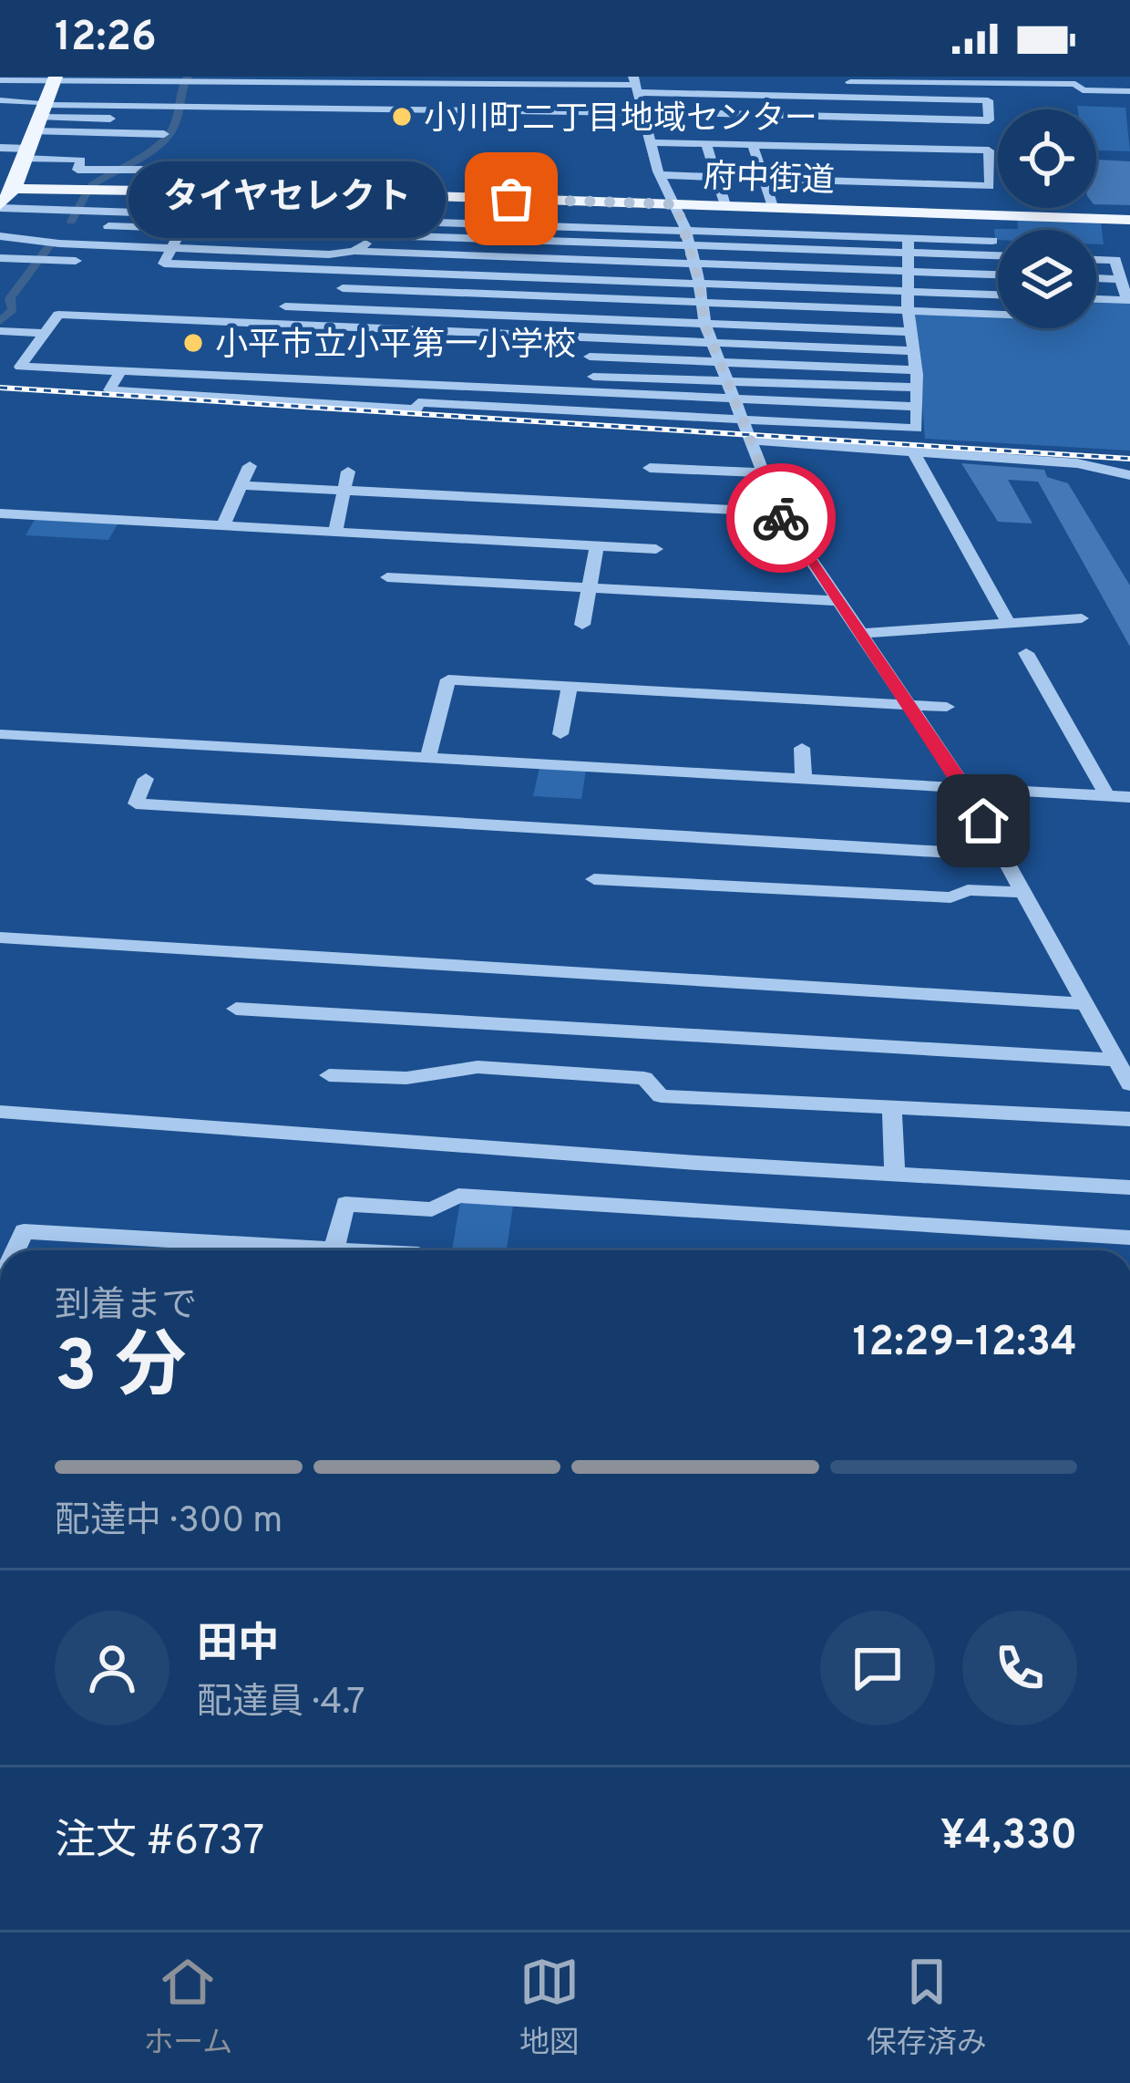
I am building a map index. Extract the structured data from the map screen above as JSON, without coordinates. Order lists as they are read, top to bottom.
{
  "streets": {
    "main road": ["府中街道"]
  },
  "places": ["小川町二丁目地域センター", "タイヤセレクト", "小平市立小平第一小学校"],
  "page": {
    "status": "12:26",
    "bubble": "タイヤセレクト",
    "heading": ["3 分", "到着まで", "12:29–12:34"],
    "panel": [
      "田中",
      "配達員 · 4.7",
      "注文 #6737",
      "¥4,330"
    ],
    "bar": "配達中 · 300 m",
    "tabs": ["ホーム", "地図", "保存済み"]
  }
}
